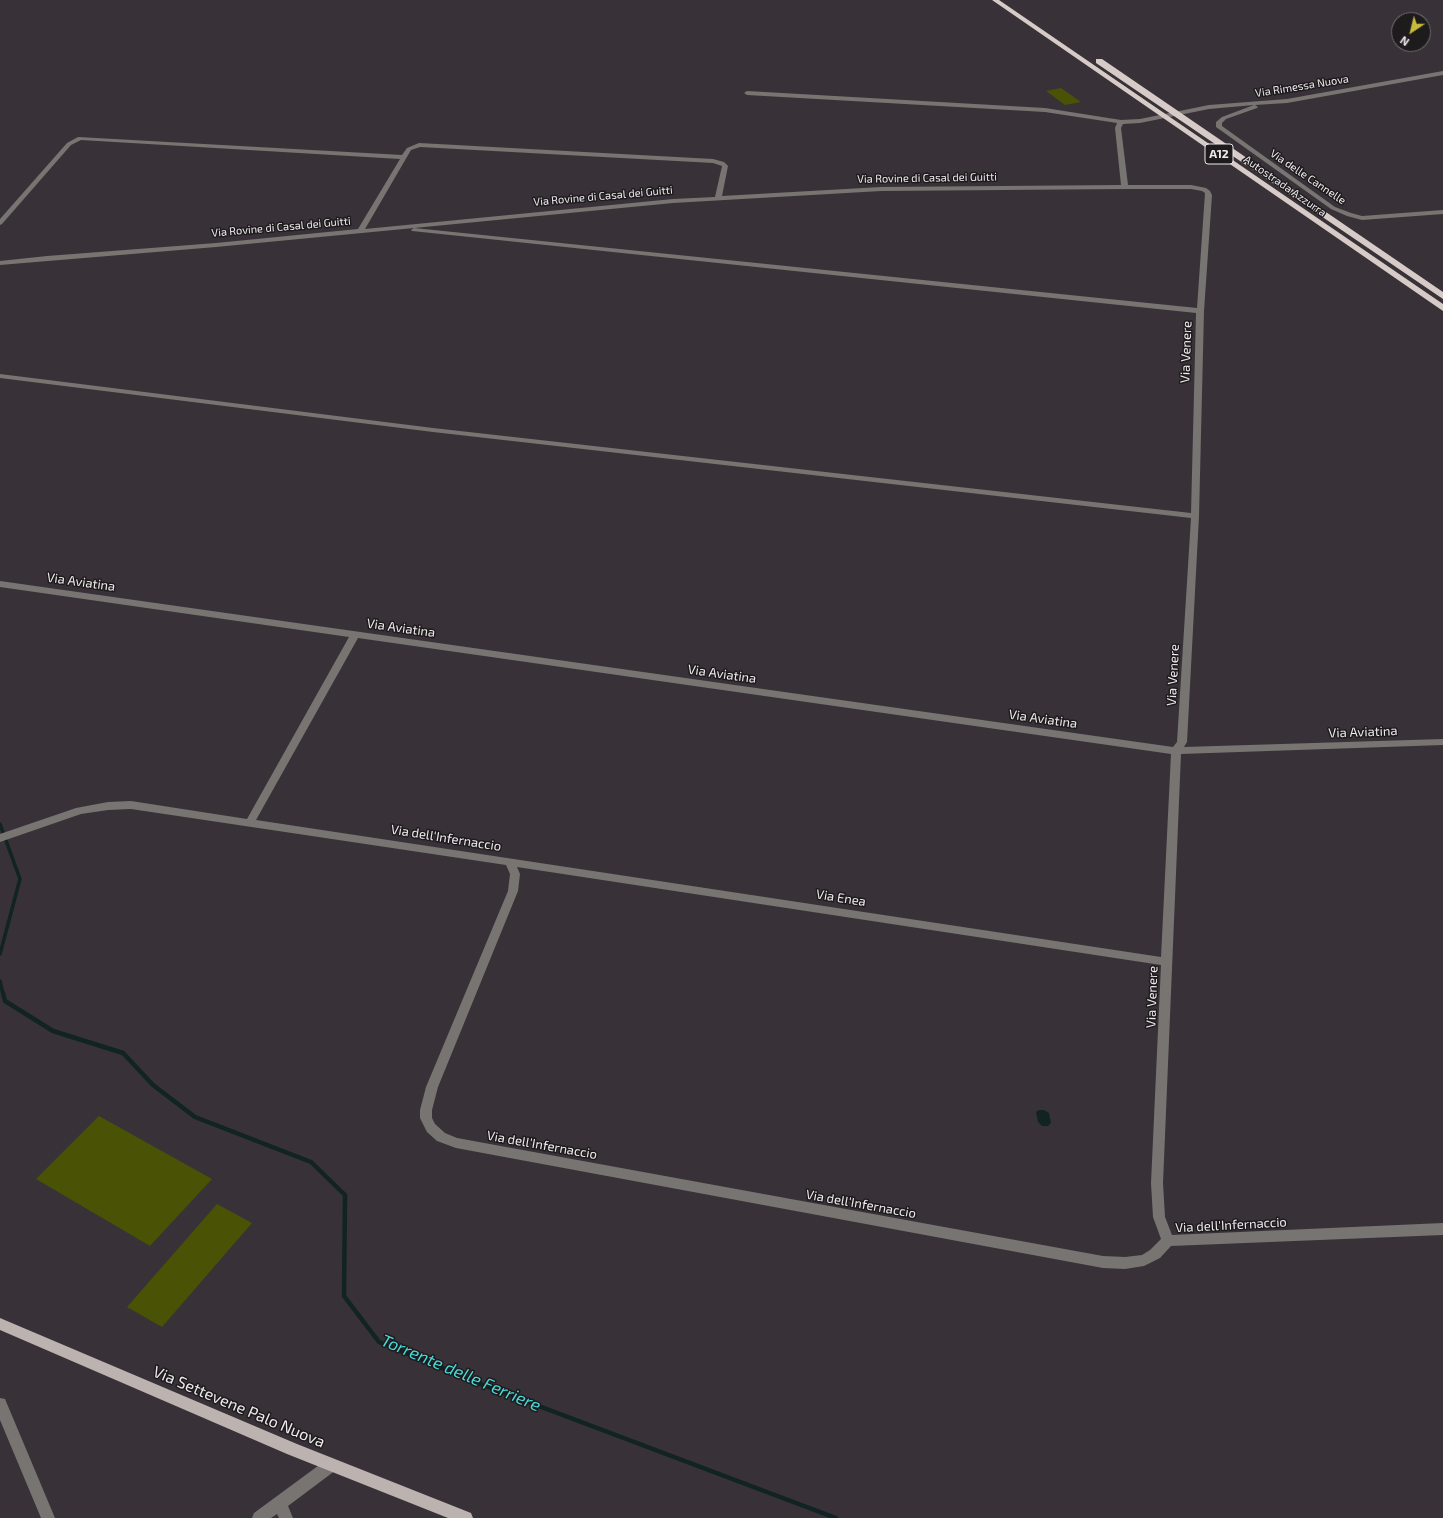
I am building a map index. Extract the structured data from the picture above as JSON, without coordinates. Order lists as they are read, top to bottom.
{
  "streets": {
    "highway": ["A12", "Autostrada Azzurra"],
    "main road": ["Via Settevene Palo Nuova"],
    "street": [
      "Via Rimessa Nuova",
      "Via delle Cannelle",
      "Via Rovine di Casal dei Guitti",
      "Via Venere",
      "Via Aviatina",
      "Via dell'Infernaccio",
      "Via Enea"
    ]
  },
  "crossings": [
    ["Via Rimessa Nuova", "Via delle Cannelle"],
    ["Via Rovine di Casal dei Guitti", "Via Venere"],
    ["Via Venere", "Via Aviatina"],
    ["Via Venere", "Via dell'Infernaccio"],
    ["Via Venere", "Via Enea"],
    ["Via dell'Infernaccio", "Via Enea"]
  ],
  "water": ["Torrente delle Ferriere"],
  "north": "bottom left"
}
